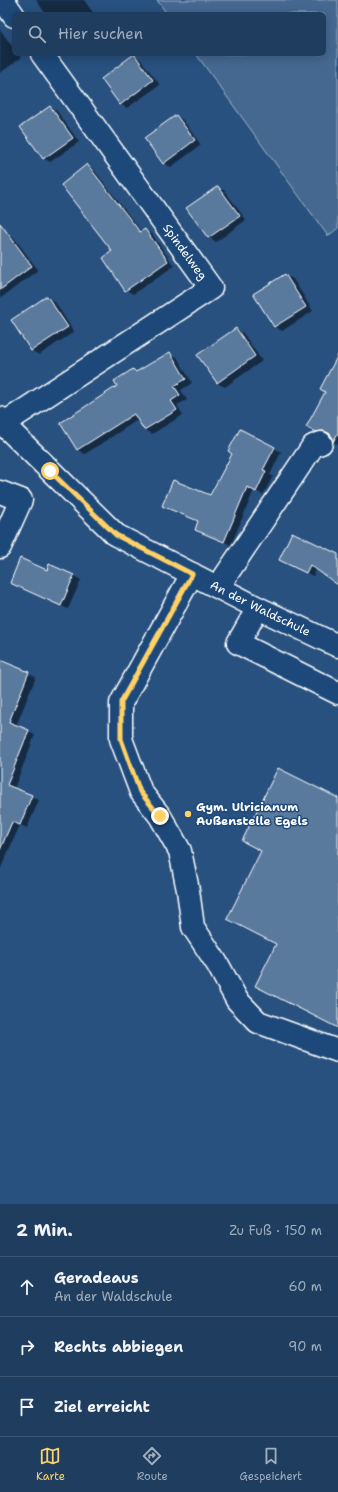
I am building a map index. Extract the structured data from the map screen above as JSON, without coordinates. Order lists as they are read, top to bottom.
{
  "streets": {
    "street": ["Spindelweg", "An der Waldschule"]
  },
  "crossings": [
    ["Spindelweg", "An der Waldschule"]
  ],
  "places": ["Gym. Ulricianum Außenstelle Egels"],
  "page": {
    "search": "Hier suchen",
    "heading": ["2 Min.", "Zu Fuß · 150 m"],
    "list": [
      ["Geradeaus", "An der Waldschule", "60 m"],
      ["Rechts abbiegen", "90 m"],
      "Ziel erreicht"
    ],
    "nav": ["Karte", "Route", "Gespeichert"]
  }
}
